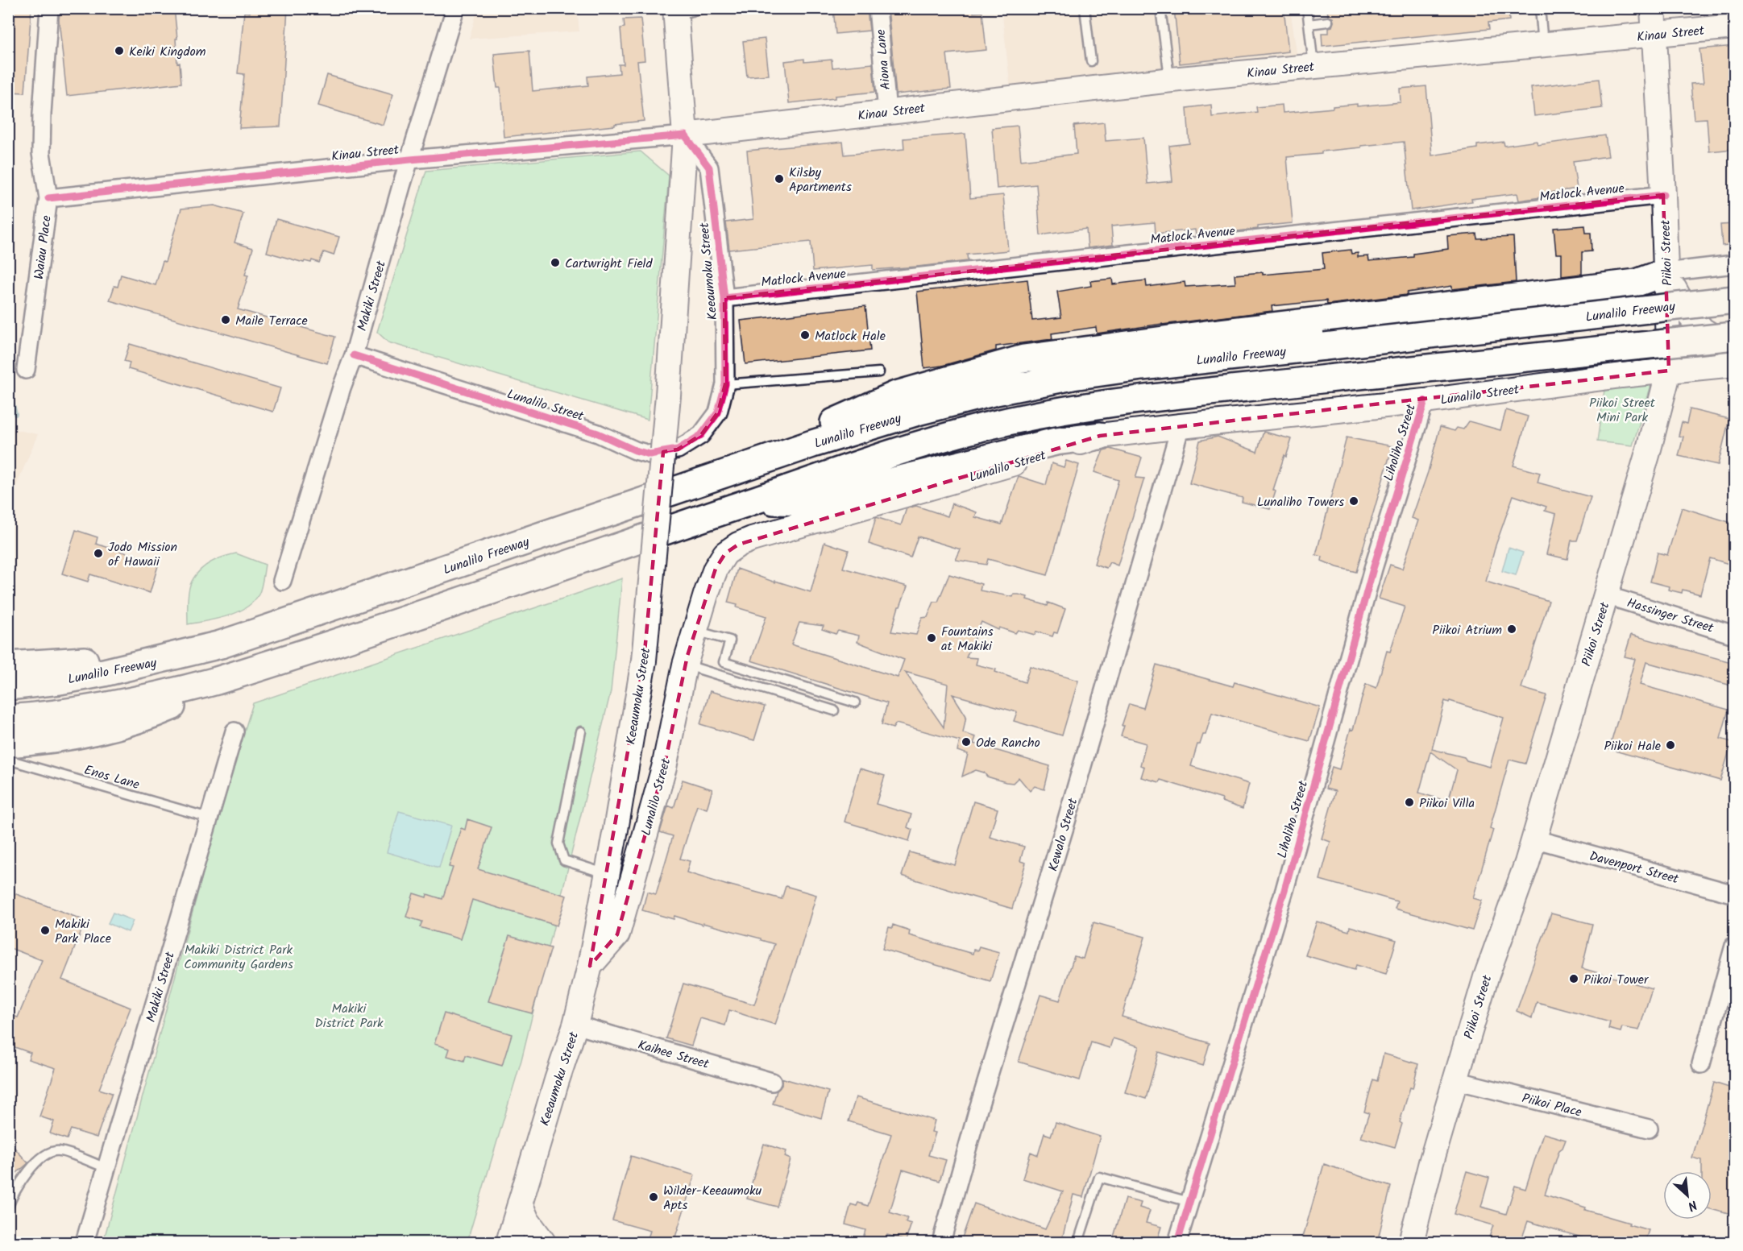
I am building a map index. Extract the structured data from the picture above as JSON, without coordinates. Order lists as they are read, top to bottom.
{
  "streets": {
    "highway": ["Lunalilo Freeway"],
    "main road": [
      "Kinau Street",
      "Piikoi Street",
      "Keeaumoku Street",
      "Lunalilo Street"
    ],
    "street": [
      "Aiona Lane",
      "Matlock Avenue",
      "Waiau Place",
      "Makiki Street",
      "Liholiho Street",
      "Hassinger Street",
      "Kewalo Street",
      "Davenport Street",
      "Kaihee Street",
      "Piikoi Place"
    ],
    "lane": ["Enos Lane"]
  },
  "crossings": [
    ["Kinau Street", "Aiona Lane"],
    ["Kinau Street", "Waiau Place"],
    ["Kinau Street", "Piikoi Street"],
    ["Kinau Street", "Keeaumoku Street"],
    ["Kinau Street", "Makiki Street"],
    ["Matlock Avenue", "Piikoi Street"],
    ["Matlock Avenue", "Keeaumoku Street"],
    ["Piikoi Street", "Lunalilo Street"],
    ["Piikoi Street", "Hassinger Street"],
    ["Piikoi Street", "Davenport Street"],
    ["Piikoi Street", "Piikoi Place"],
    ["Keeaumoku Street", "Lunalilo Street"],
    ["Keeaumoku Street", "Kaihee Street"],
    ["Makiki Street", "Lunalilo Street"],
    ["Makiki Street", "Enos Lane"],
    ["Lunalilo Street", "Liholiho Street"],
    ["Lunalilo Street", "Kewalo Street"]
  ],
  "parks": ["Piikoi Street Mini Park", "Makiki District Park Community Gardens", "Makiki District Park"],
  "places": [
    "Keiki Kingdom",
    "Kilsby Apartments",
    "Cartwright Field",
    "Maile Terrace",
    "Matlock Hale",
    "Lunaliho Towers",
    "Jodo Mission of Hawaii",
    "Piikoi Atrium",
    "Fountains at Makiki",
    "Ode Rancho",
    "Piikoi Hale",
    "Piikoi Villa",
    "Makiki Park Place",
    "Piikoi Tower",
    "Wilder-Keeaumoku Apts"
  ],
  "north": "bottom right"
}
